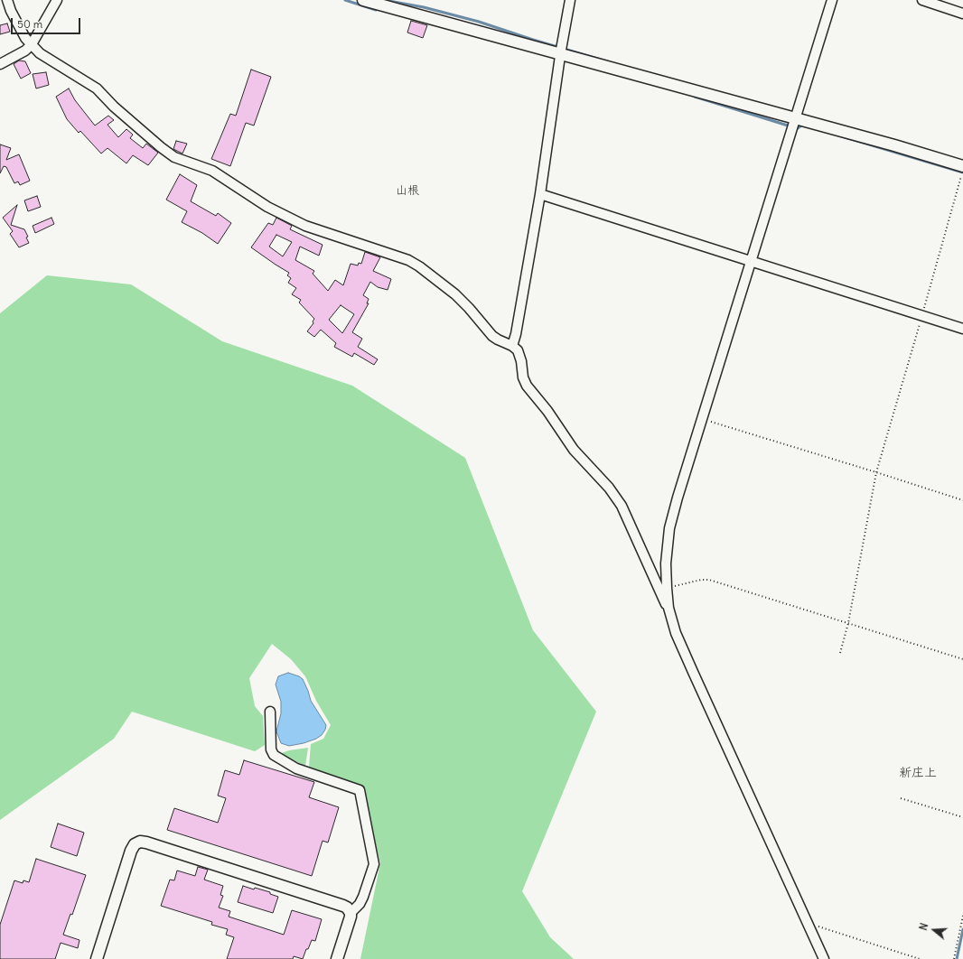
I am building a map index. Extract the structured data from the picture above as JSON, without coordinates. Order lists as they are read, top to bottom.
{
  "districts": ["山根", "新庄上"],
  "scale_bar": "50 m",
  "north": "left"
}
